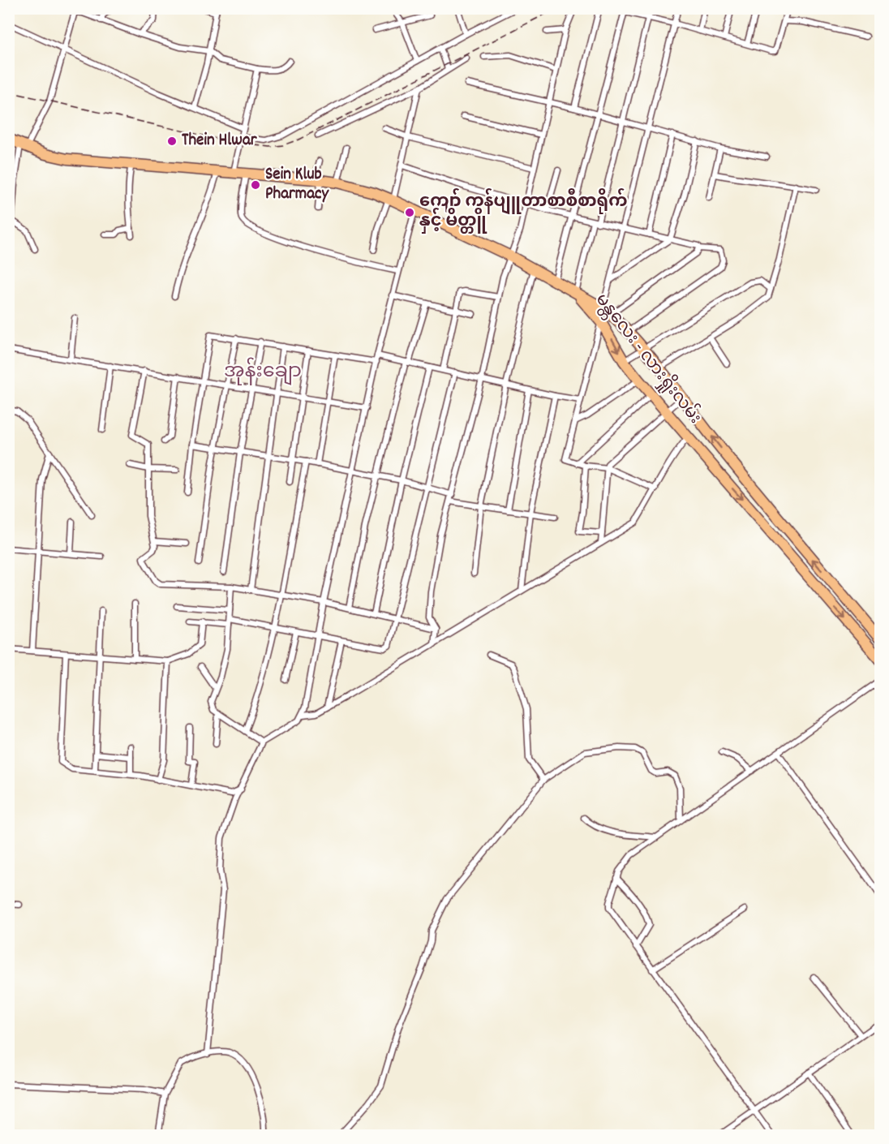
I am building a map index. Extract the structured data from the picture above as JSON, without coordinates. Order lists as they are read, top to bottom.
{
  "streets": {
    "highway": ["မန္တလေး - လားရှိုးလမ်း"]
  },
  "districts": ["အုန်းချော"],
  "places": ["Thein Hlwar", "Sein Klub Pharmacy", "ကျော် ကွန်ပျူတာစာစီစာရိုက် နှင့် မိတ္တူ"]
}
